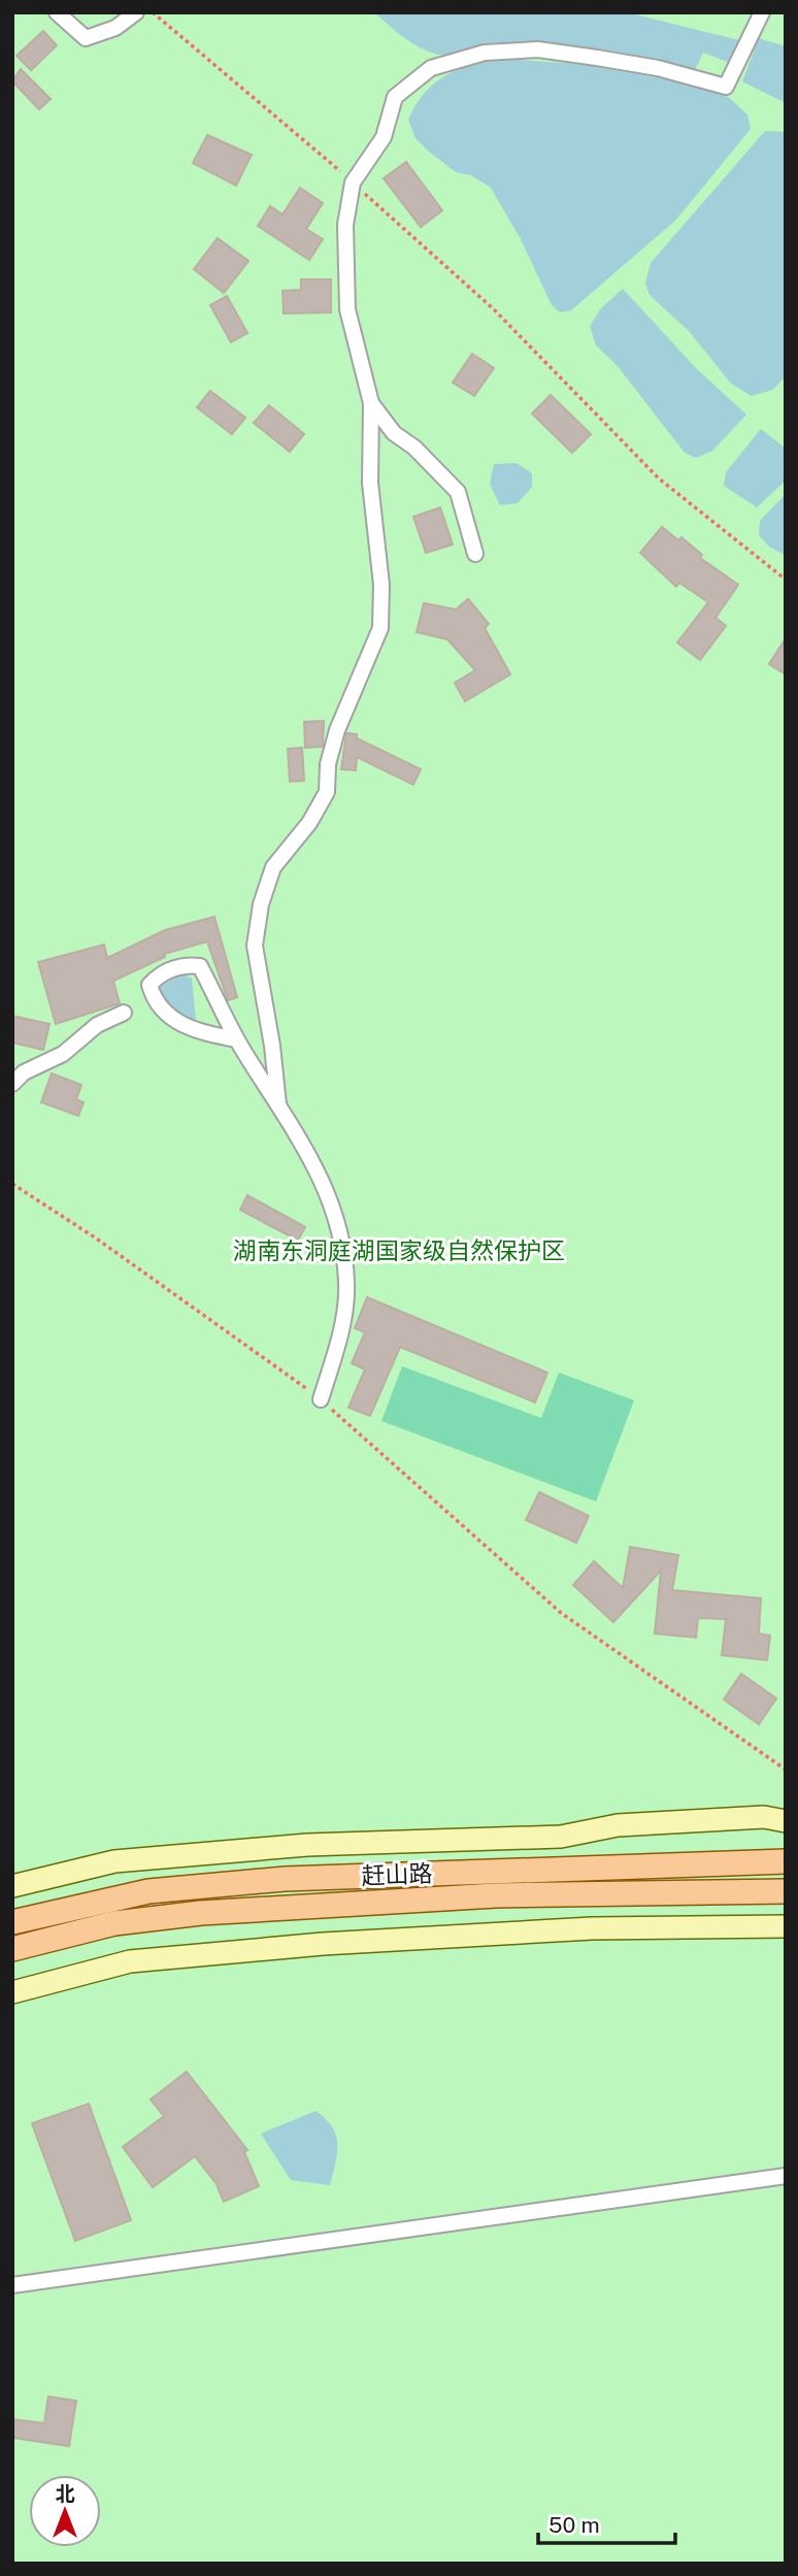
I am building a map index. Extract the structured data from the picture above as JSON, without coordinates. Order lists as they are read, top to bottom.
{
  "streets": {
    "main road": ["赶山路"]
  },
  "parks": ["湖南东洞庭湖国家级自然保护区"],
  "scale_bar": "50 m",
  "north": "top"
}
